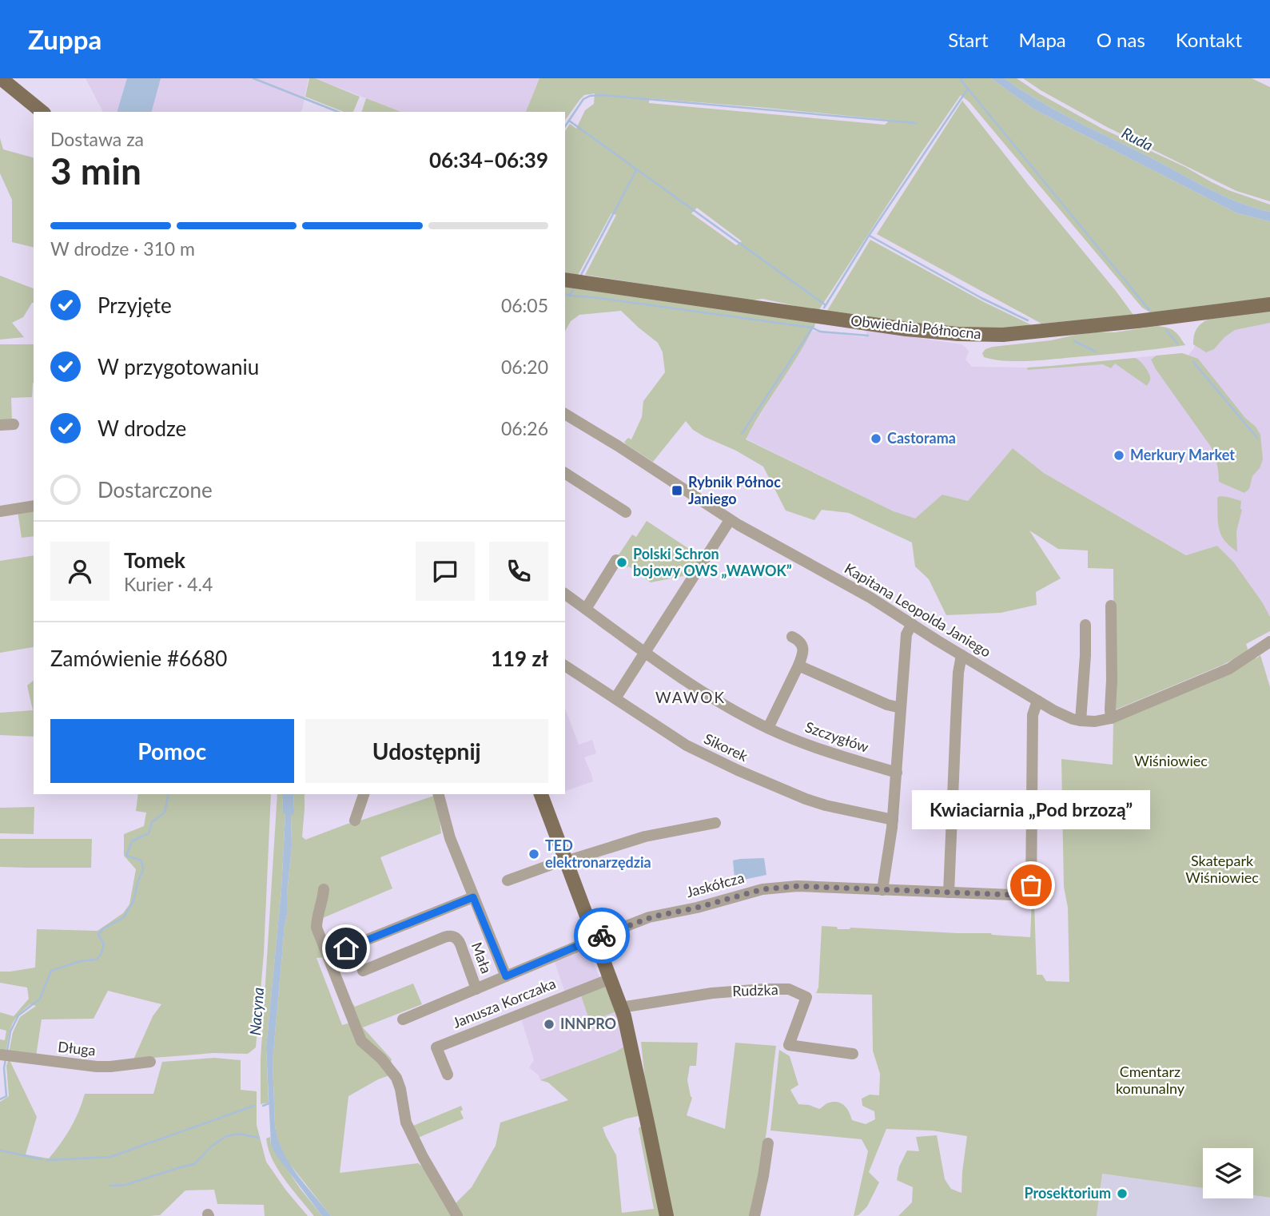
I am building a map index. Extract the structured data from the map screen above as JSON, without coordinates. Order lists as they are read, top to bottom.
{
  "streets": {
    "main road": ["Obwiednia Północna"],
    "street": [
      "Kapitana Leopolda Janiego",
      "Szczygłów",
      "Sikorek",
      "Jaskółcza",
      "Mała",
      "Rudzka",
      "Janusza Korczaka",
      "Długa"
    ]
  },
  "crossings": [
    ["Kapitana Leopolda Janiego", "Jaskółcza"],
    ["Jaskółcza", "Mała"]
  ],
  "districts": ["WAWOK"],
  "water": ["Ruda", "Nacyna"],
  "parks": ["Wiśniowiec", "Skatepark Wiśniowiec", "Cmentarz komunalny"],
  "places": {
    "other": [
      "Castorama",
      "Merkury Market",
      "Polski Schron bojowy OWS „WAWOK”",
      "TED elektronarzędzia",
      "Kwiaciarnia „Pod brzozą”",
      "INNPRO",
      "Prosektorium"
    ],
    "transit": ["Rybnik Północ Janiego"]
  },
  "page": {
    "header": "Zuppa",
    "nav": [
      "Start",
      "Mapa",
      "O nas",
      "Kontakt"
    ],
    "heading": ["3 min", "Dostawa za", "06:34–06:39"],
    "panel": [
      "Tomek",
      "Kurier · 4.4",
      "Zamówienie #6680",
      "119 zł"
    ],
    "bar": "W drodze · 310 m",
    "list": [
      ["Przyjęte", "06:05"],
      ["W przygotowaniu", "06:20"],
      ["W drodze", "06:26"],
      "Dostarczone"
    ],
    "buttons": ["Pomoc", "Udostępnij"],
    "bubble": "Kwiaciarnia „Pod brzozą”"
  }
}
